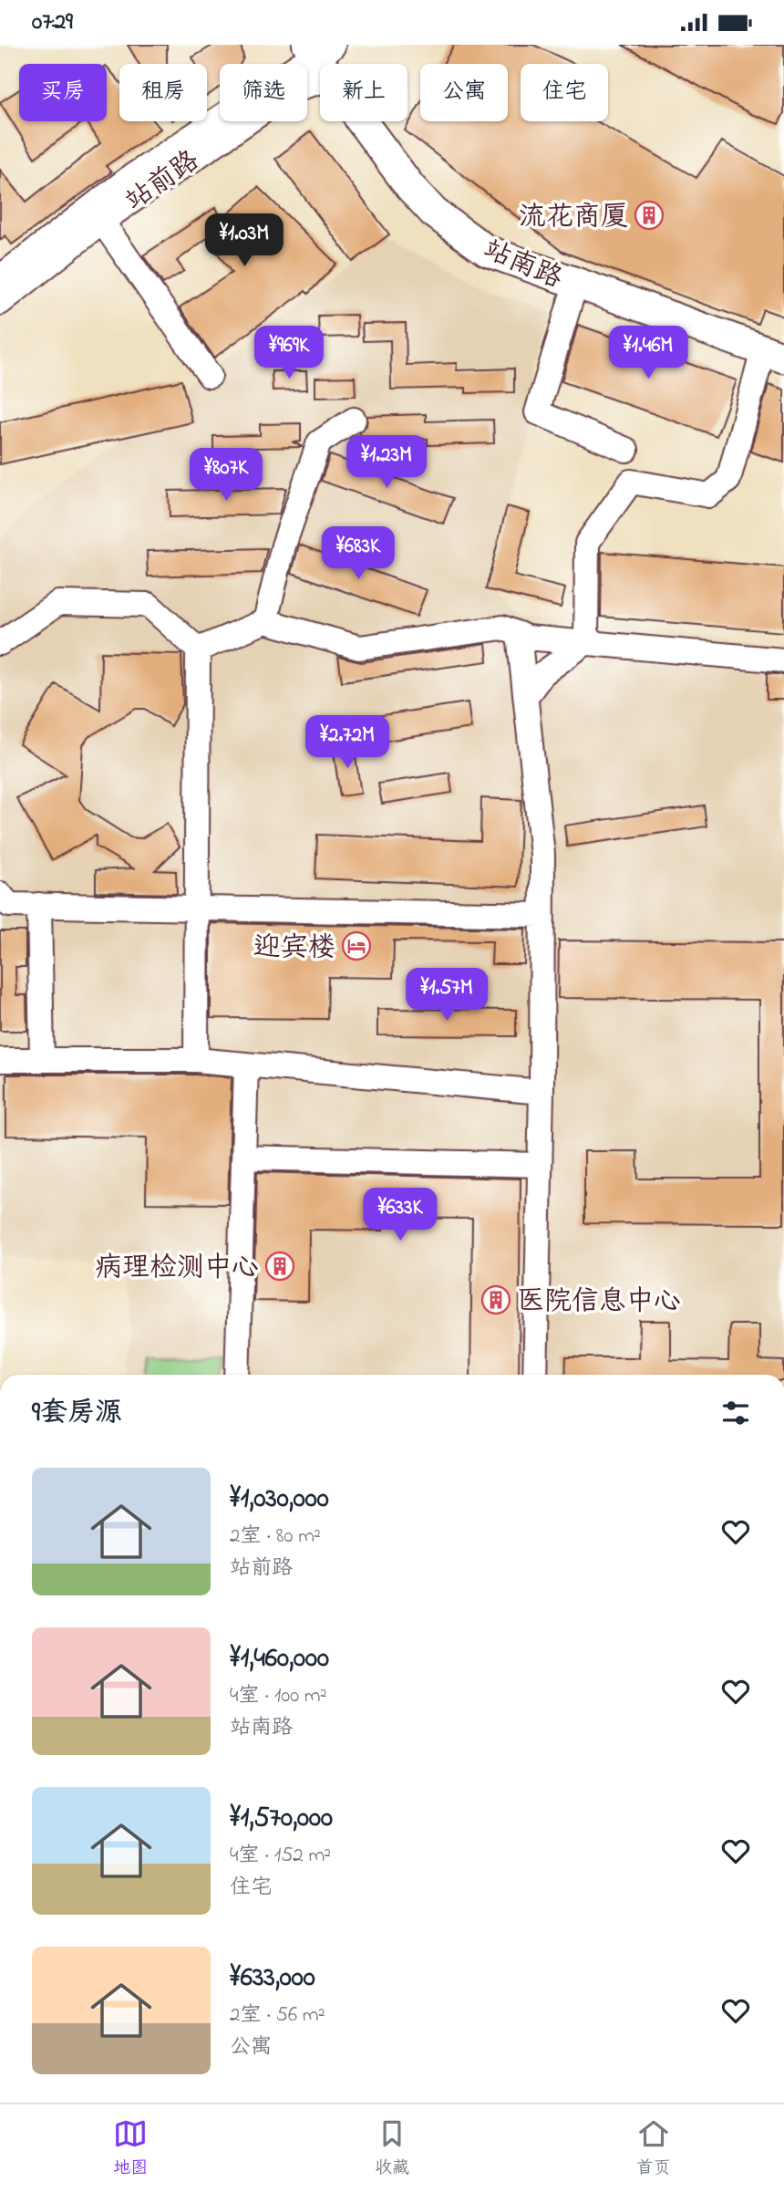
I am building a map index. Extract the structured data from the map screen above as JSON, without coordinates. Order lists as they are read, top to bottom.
{
  "streets": {
    "main road": ["站南路"],
    "street": ["站前路"]
  },
  "crossings": [
    ["站前路", "站南路"]
  ],
  "places": {
    "building": ["流花商厦", "病理检测中心", "医院信息中心"],
    "hotel": ["迎宾楼"]
  },
  "page": {
    "status": "07:29",
    "chip": [
      "买房",
      "租房",
      "筛选",
      "新上",
      "公寓",
      "住宅"
    ],
    "price": [
      "¥1.03M",
      "¥969K",
      "¥1.46M",
      "¥1.23M",
      "¥807K",
      "¥683K",
      "¥2.72M",
      "¥1.57M",
      "¥633K"
    ],
    "heading": "9套房源",
    "list": [
      {
        "name": "¥1,030,000",
        "note": "2室 · 80 m² · 站前路"
      },
      {
        "name": "¥1,460,000",
        "note": "4室 · 100 m² · 站南路"
      },
      {
        "name": "¥1,570,000",
        "note": "4室 · 152 m² · 住宅"
      },
      {
        "name": "¥633,000",
        "note": "2室 · 56 m² · 公寓"
      }
    ],
    "tabs": ["地图", "收藏", "首页"]
  }
}
